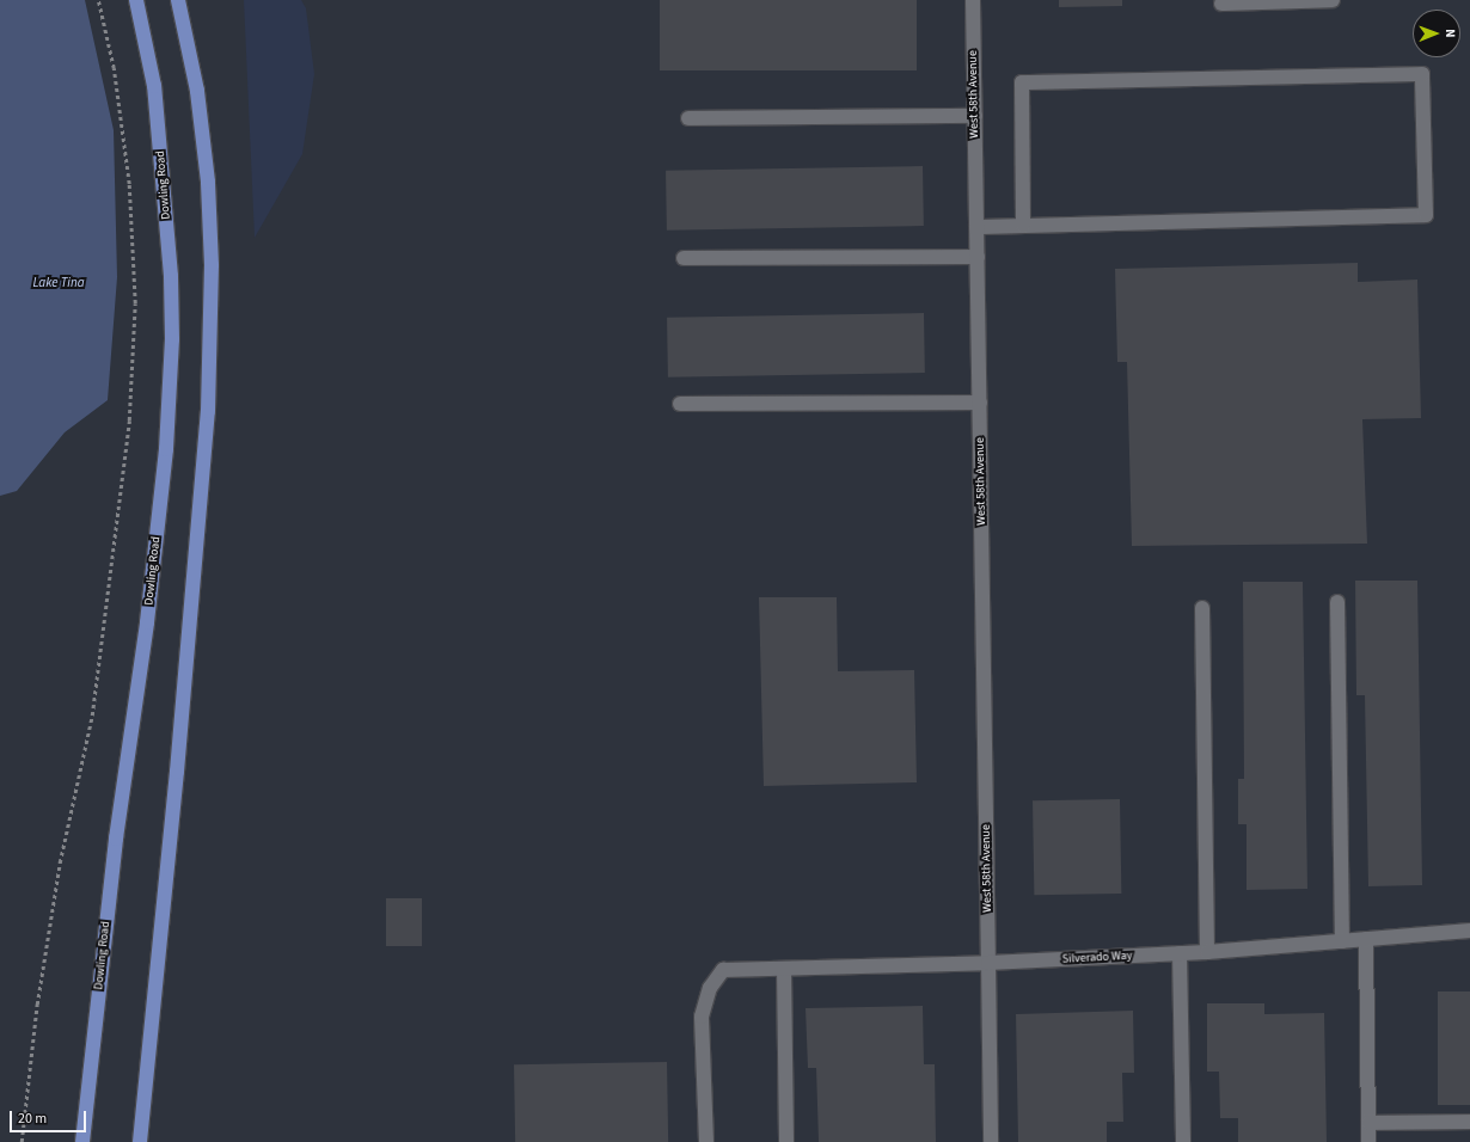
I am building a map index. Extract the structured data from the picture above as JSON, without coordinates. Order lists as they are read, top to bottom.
{
  "streets": {
    "main road": ["Dowling Road"],
    "street": ["West 58th Avenue", "Silverado Way"]
  },
  "crossings": [
    ["West 58th Avenue", "Silverado Way"]
  ],
  "water": ["Lake Tina"],
  "scale_bar": "20 m",
  "north": "right"
}
